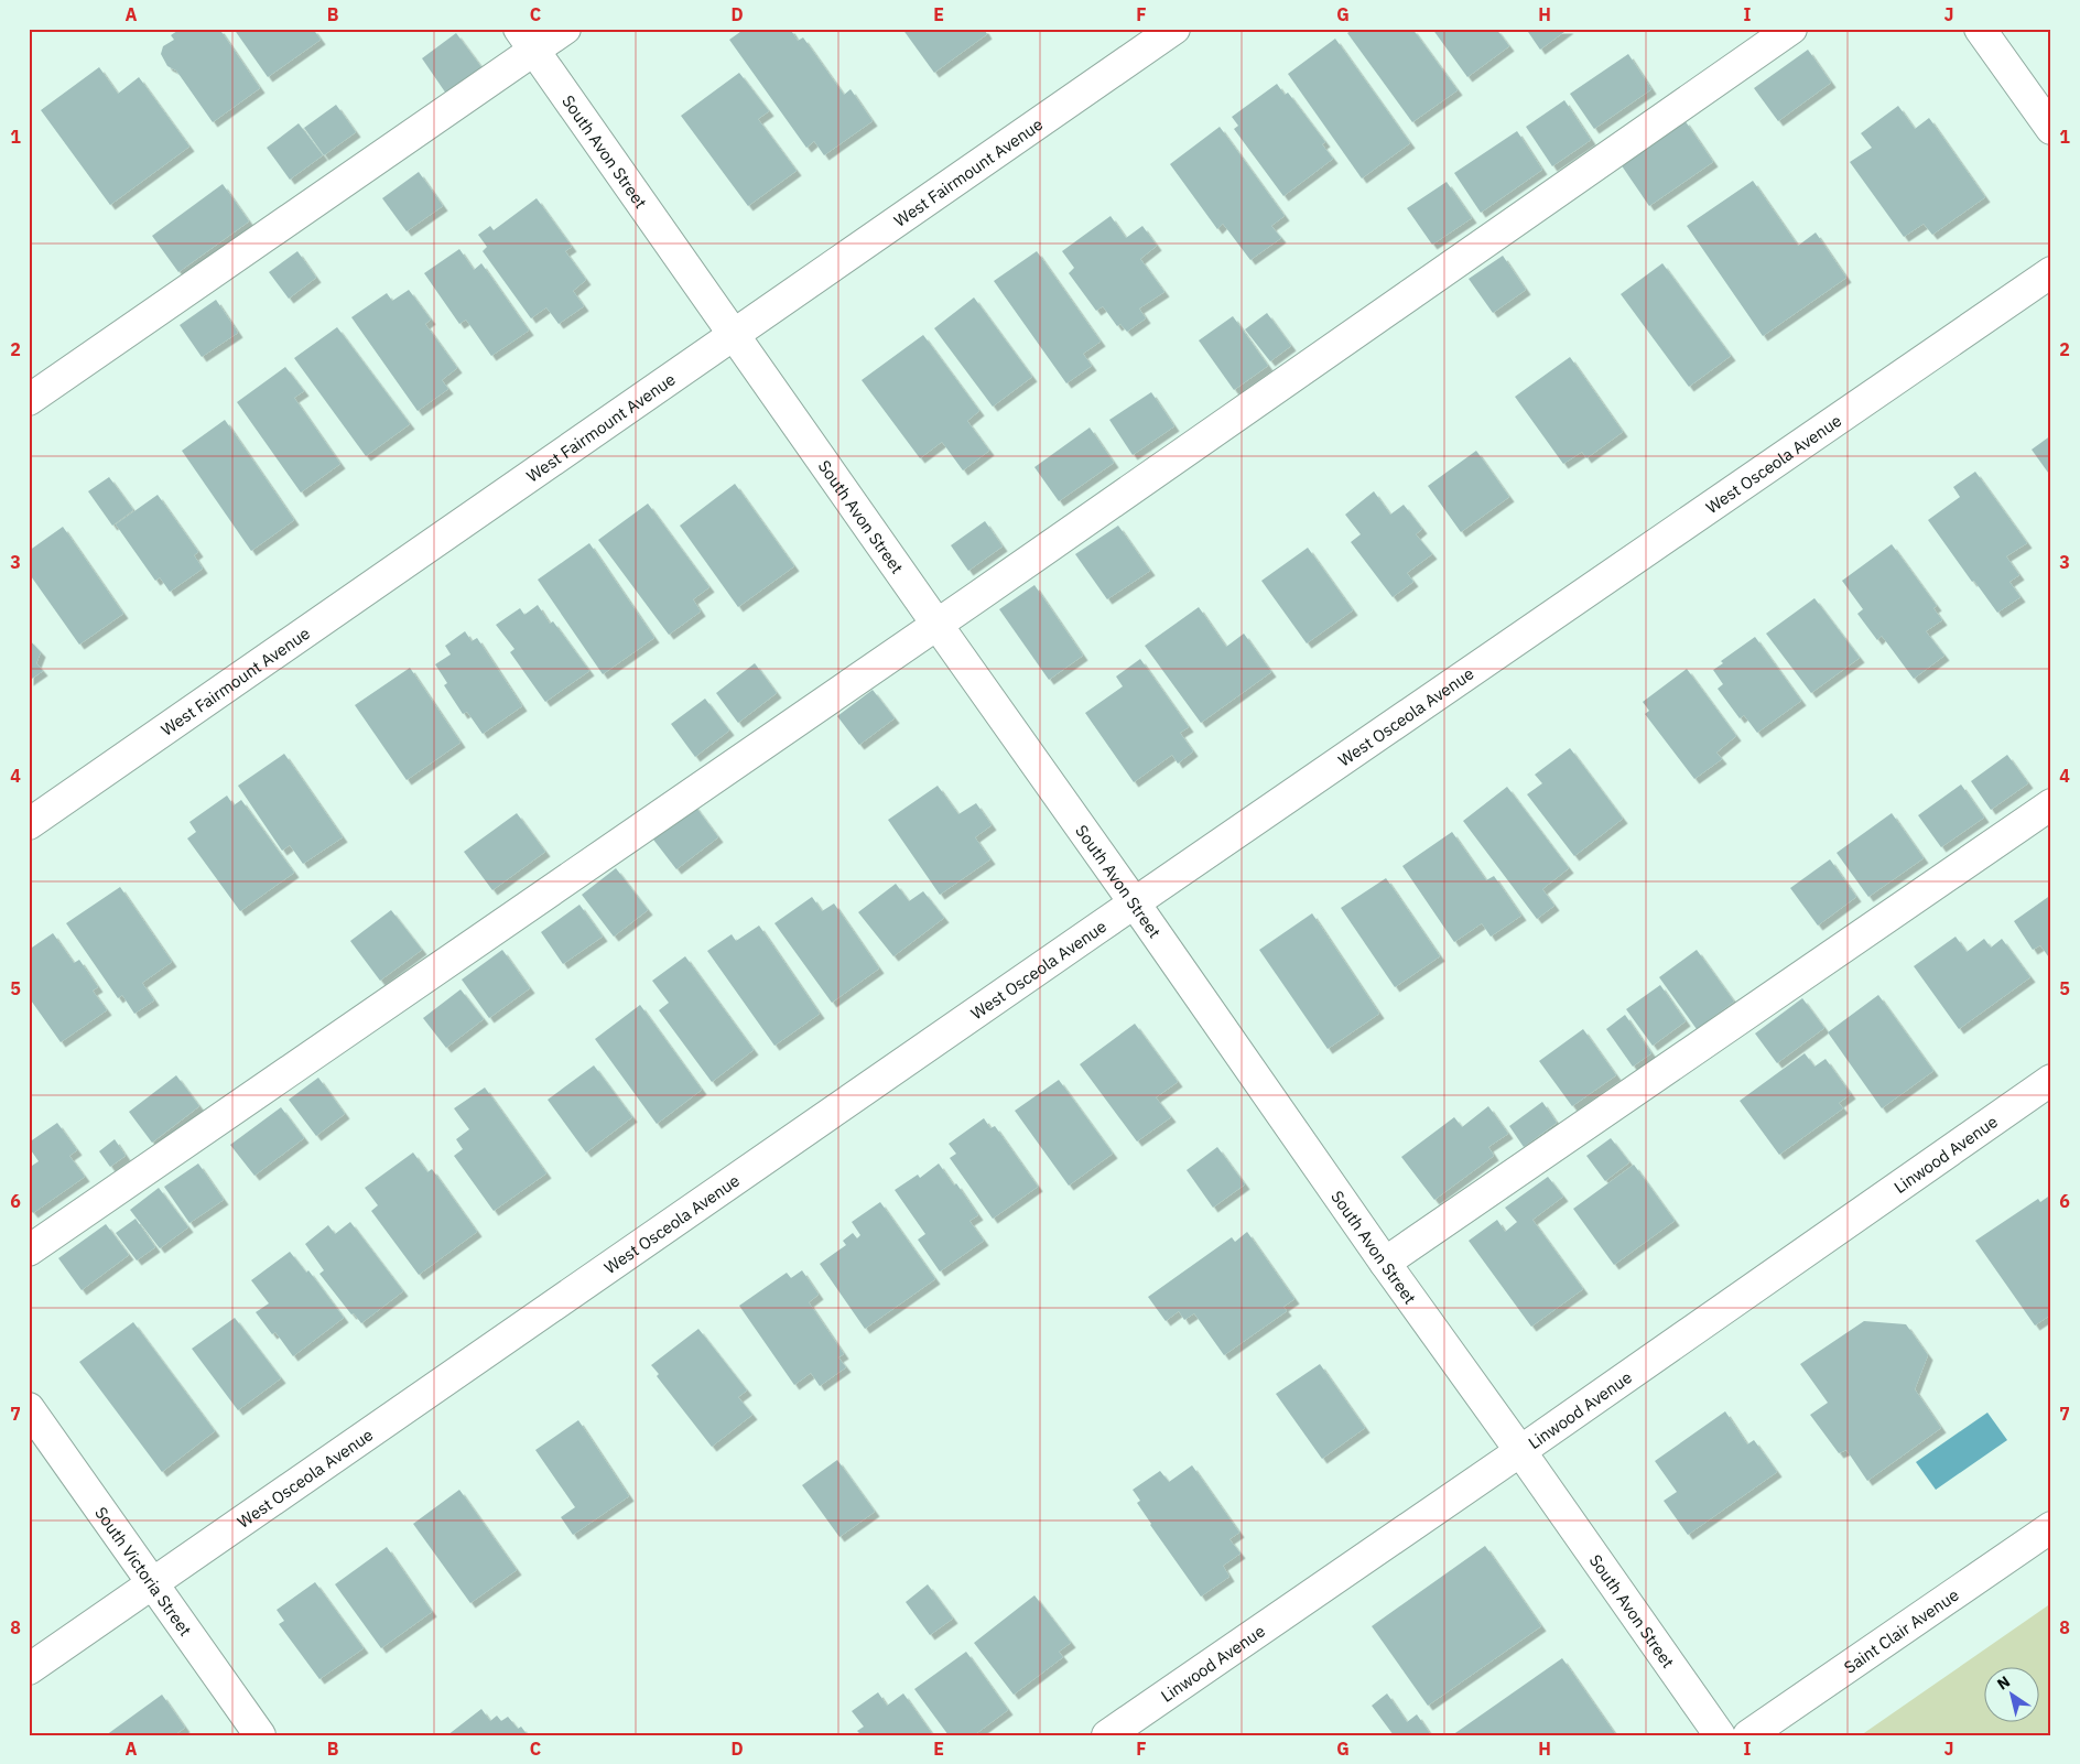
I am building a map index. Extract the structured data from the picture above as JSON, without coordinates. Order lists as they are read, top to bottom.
{
  "streets": {
    "street": [
      "South Avon Street",
      "West Fairmount Avenue",
      "West Osceola Avenue",
      "Linwood Avenue",
      "South Victoria Street",
      "Saint Clair Avenue"
    ]
  },
  "crossings": [
    ["South Avon Street", "West Fairmount Avenue"],
    ["South Avon Street", "West Osceola Avenue"],
    ["South Avon Street", "Linwood Avenue"],
    ["West Osceola Avenue", "South Victoria Street"]
  ],
  "north": "top left",
  "grid": {
    "columns": [
      "A",
      "B",
      "C",
      "D",
      "E",
      "F",
      "G",
      "H",
      "I",
      "J"
    ],
    "rows": [
      "1",
      "2",
      "3",
      "4",
      "5",
      "6",
      "7",
      "8"
    ]
  }
}
